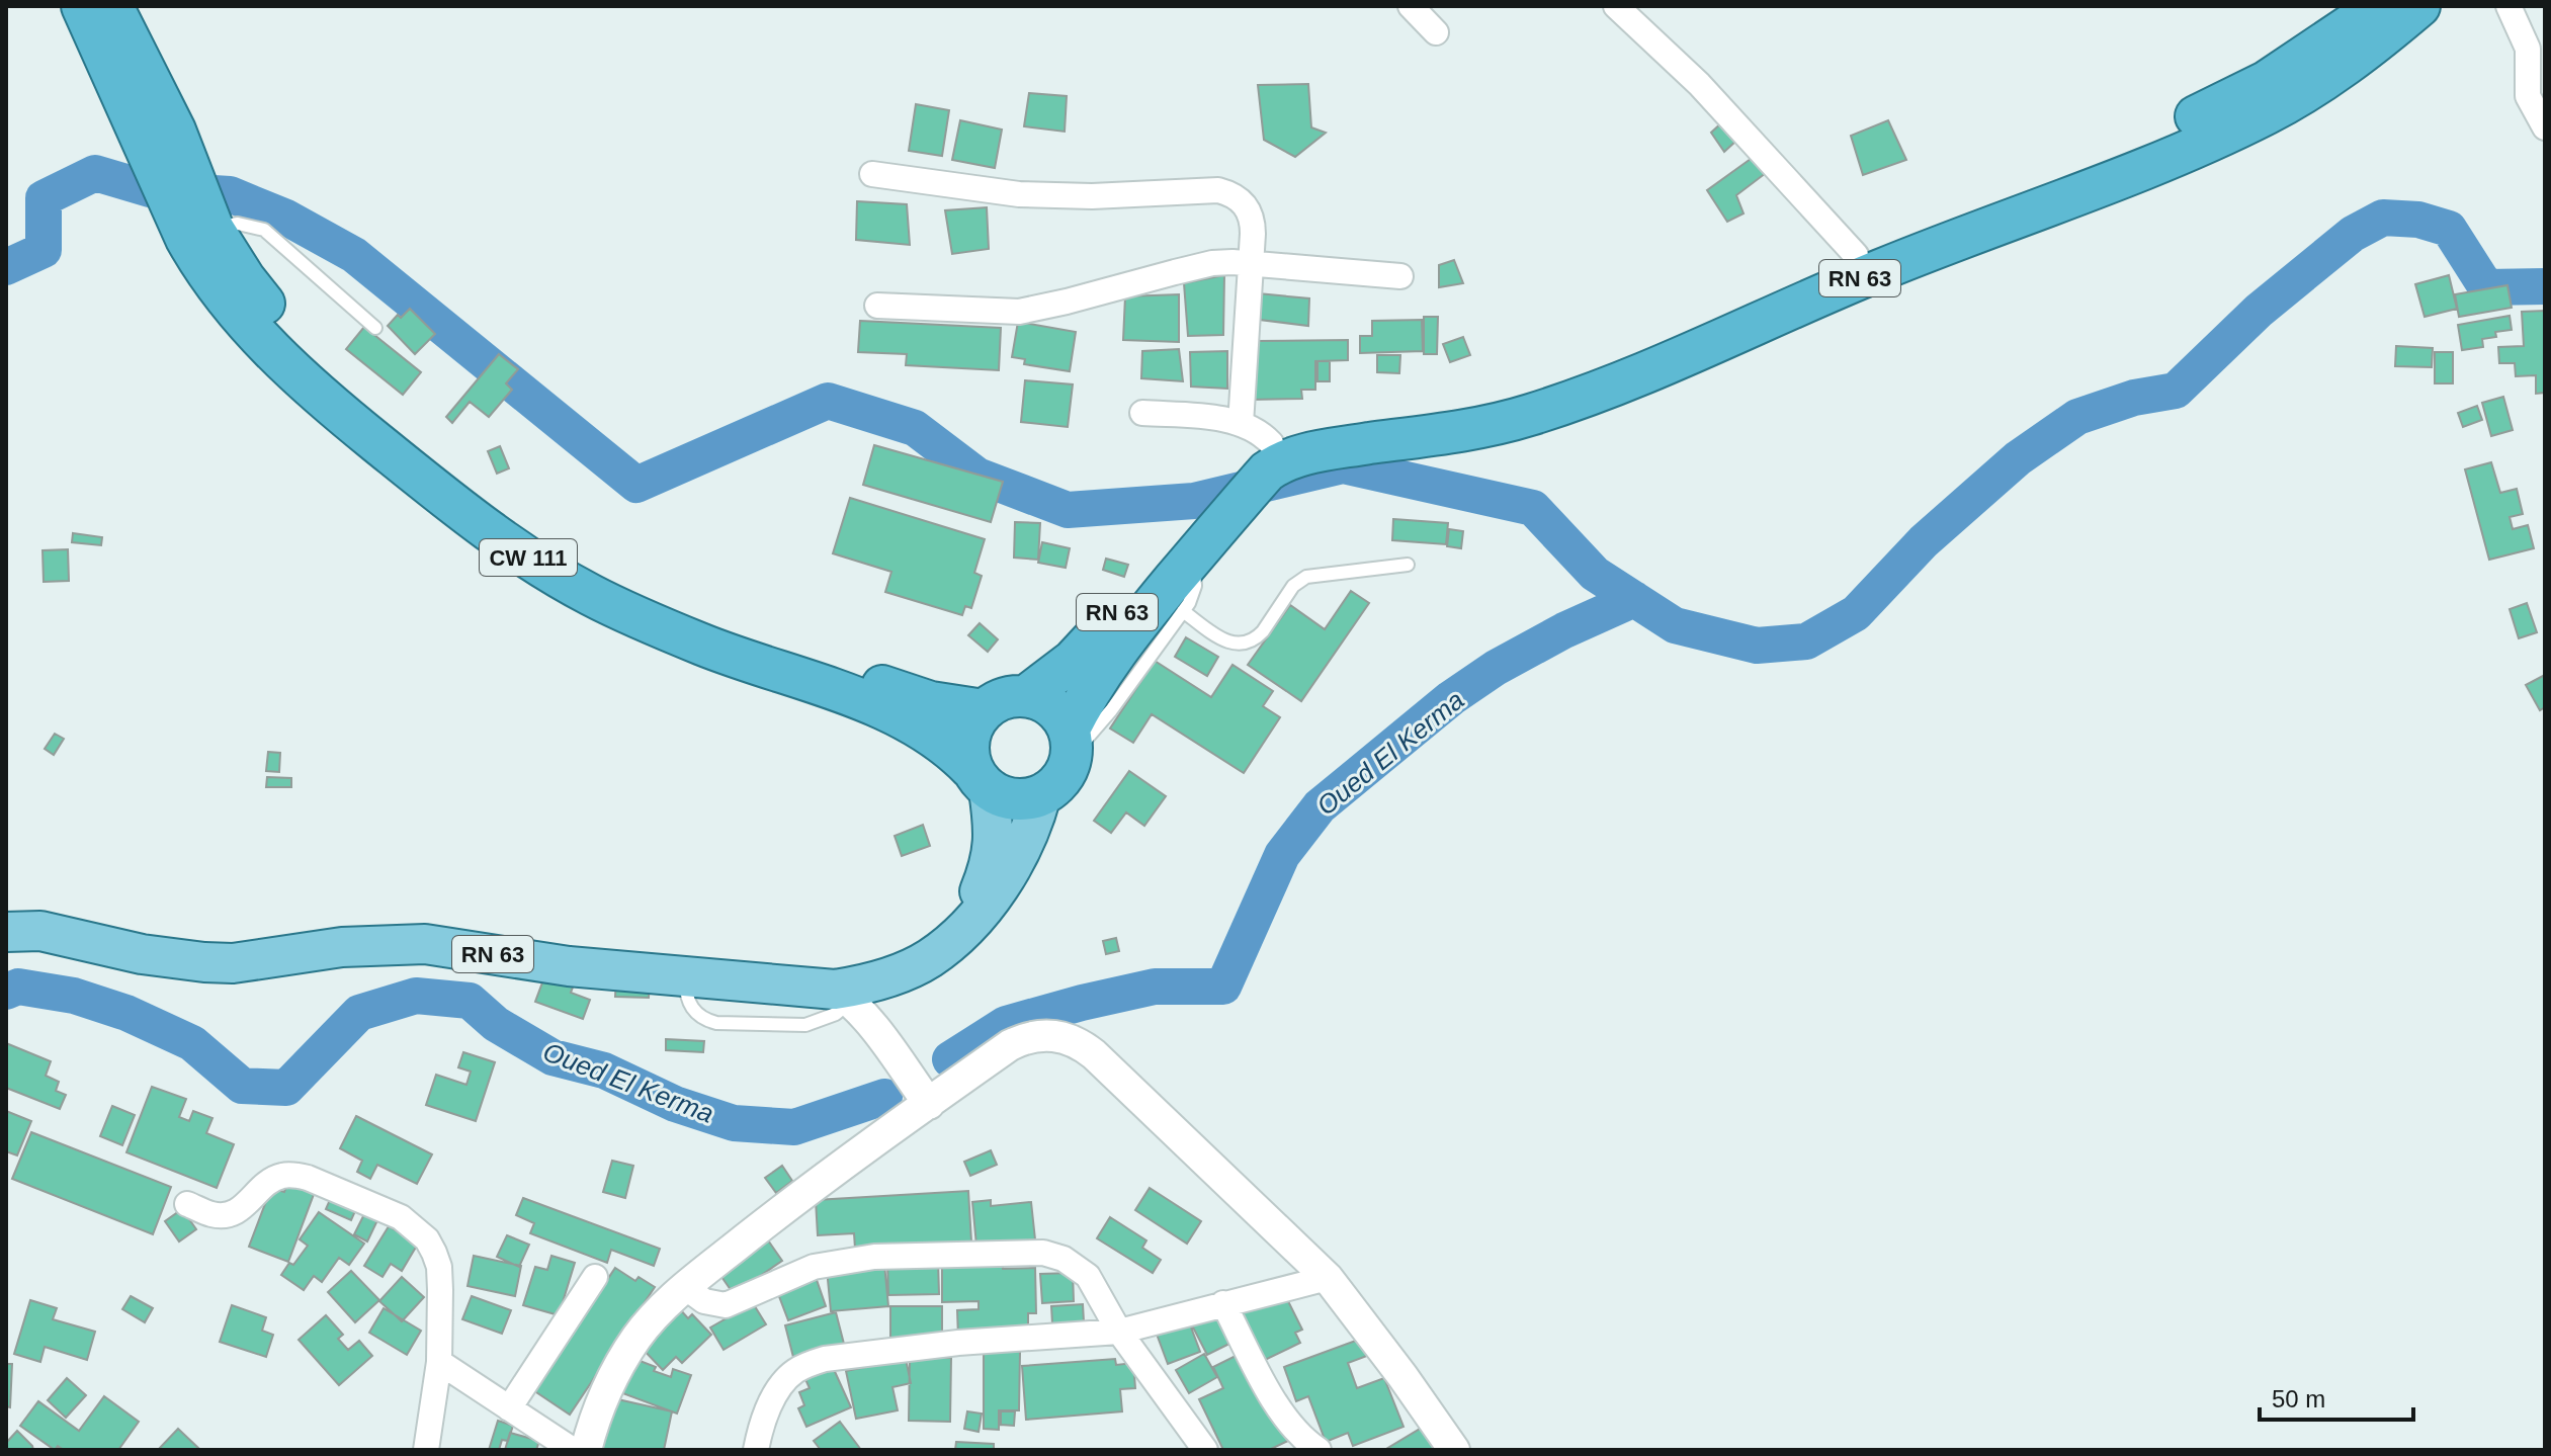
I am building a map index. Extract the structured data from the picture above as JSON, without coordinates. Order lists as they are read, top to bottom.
{
  "streets": {
    "highway": ["RN 63", "CW 111"]
  },
  "crossings": [
    ["RN 63", "CW 111"]
  ],
  "water": ["Oued El Kerma"],
  "scale_bar": "50 m"
}
